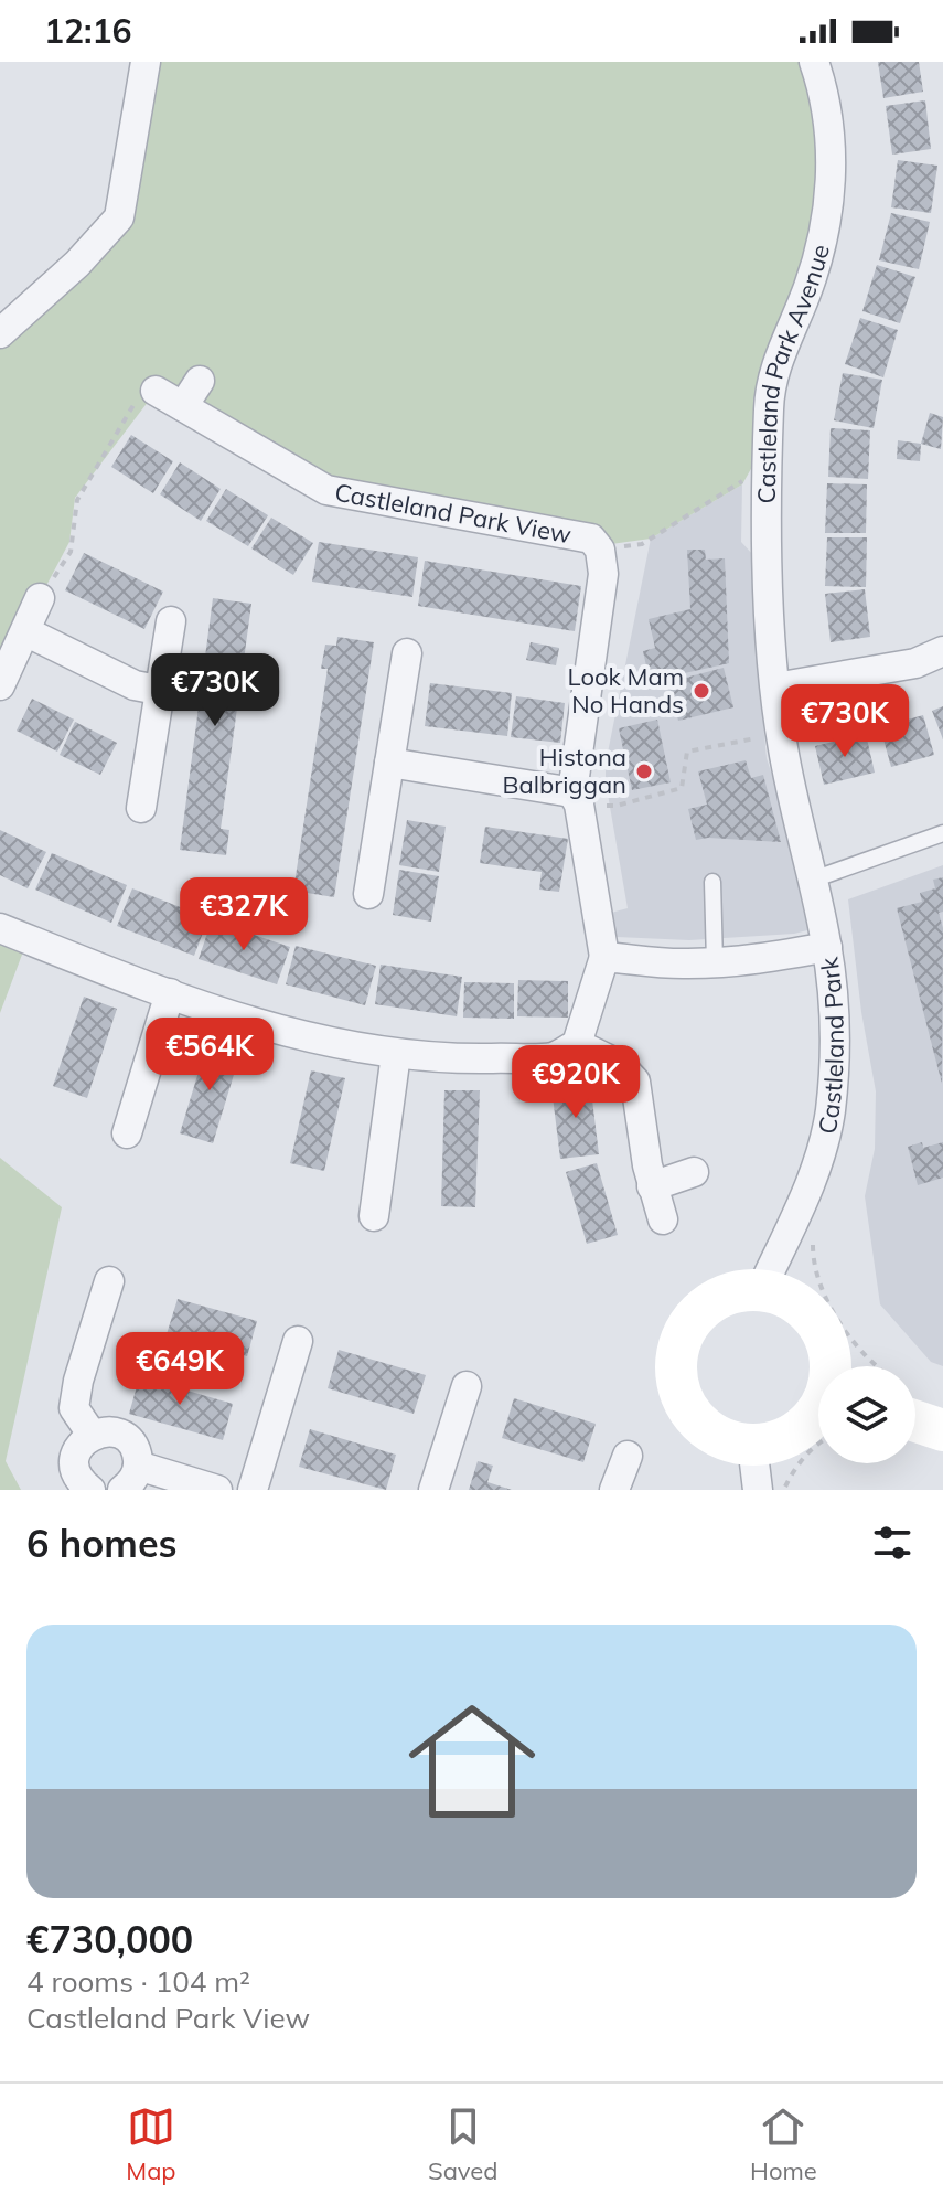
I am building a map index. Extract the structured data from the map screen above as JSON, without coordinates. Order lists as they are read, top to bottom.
{
  "streets": {
    "street": ["Castleland Park Avenue", "Castleland Park View", "Castleland Park"]
  },
  "crossings": [
    ["Castleland Park Avenue", "Castleland Park"]
  ],
  "places": ["Look Mam No Hands", "Histona Balbriggan"],
  "page": {
    "status": "12:16",
    "price": [
      "€730K",
      "€730K",
      "€327K",
      "€564K",
      "€920K",
      "€649K"
    ],
    "heading": "6 homes",
    "list": [
      {
        "name": "€730,000",
        "note": "4 rooms · 104 m² · Castleland Park View"
      }
    ],
    "tabs": ["Map", "Saved", "Home"]
  }
}
